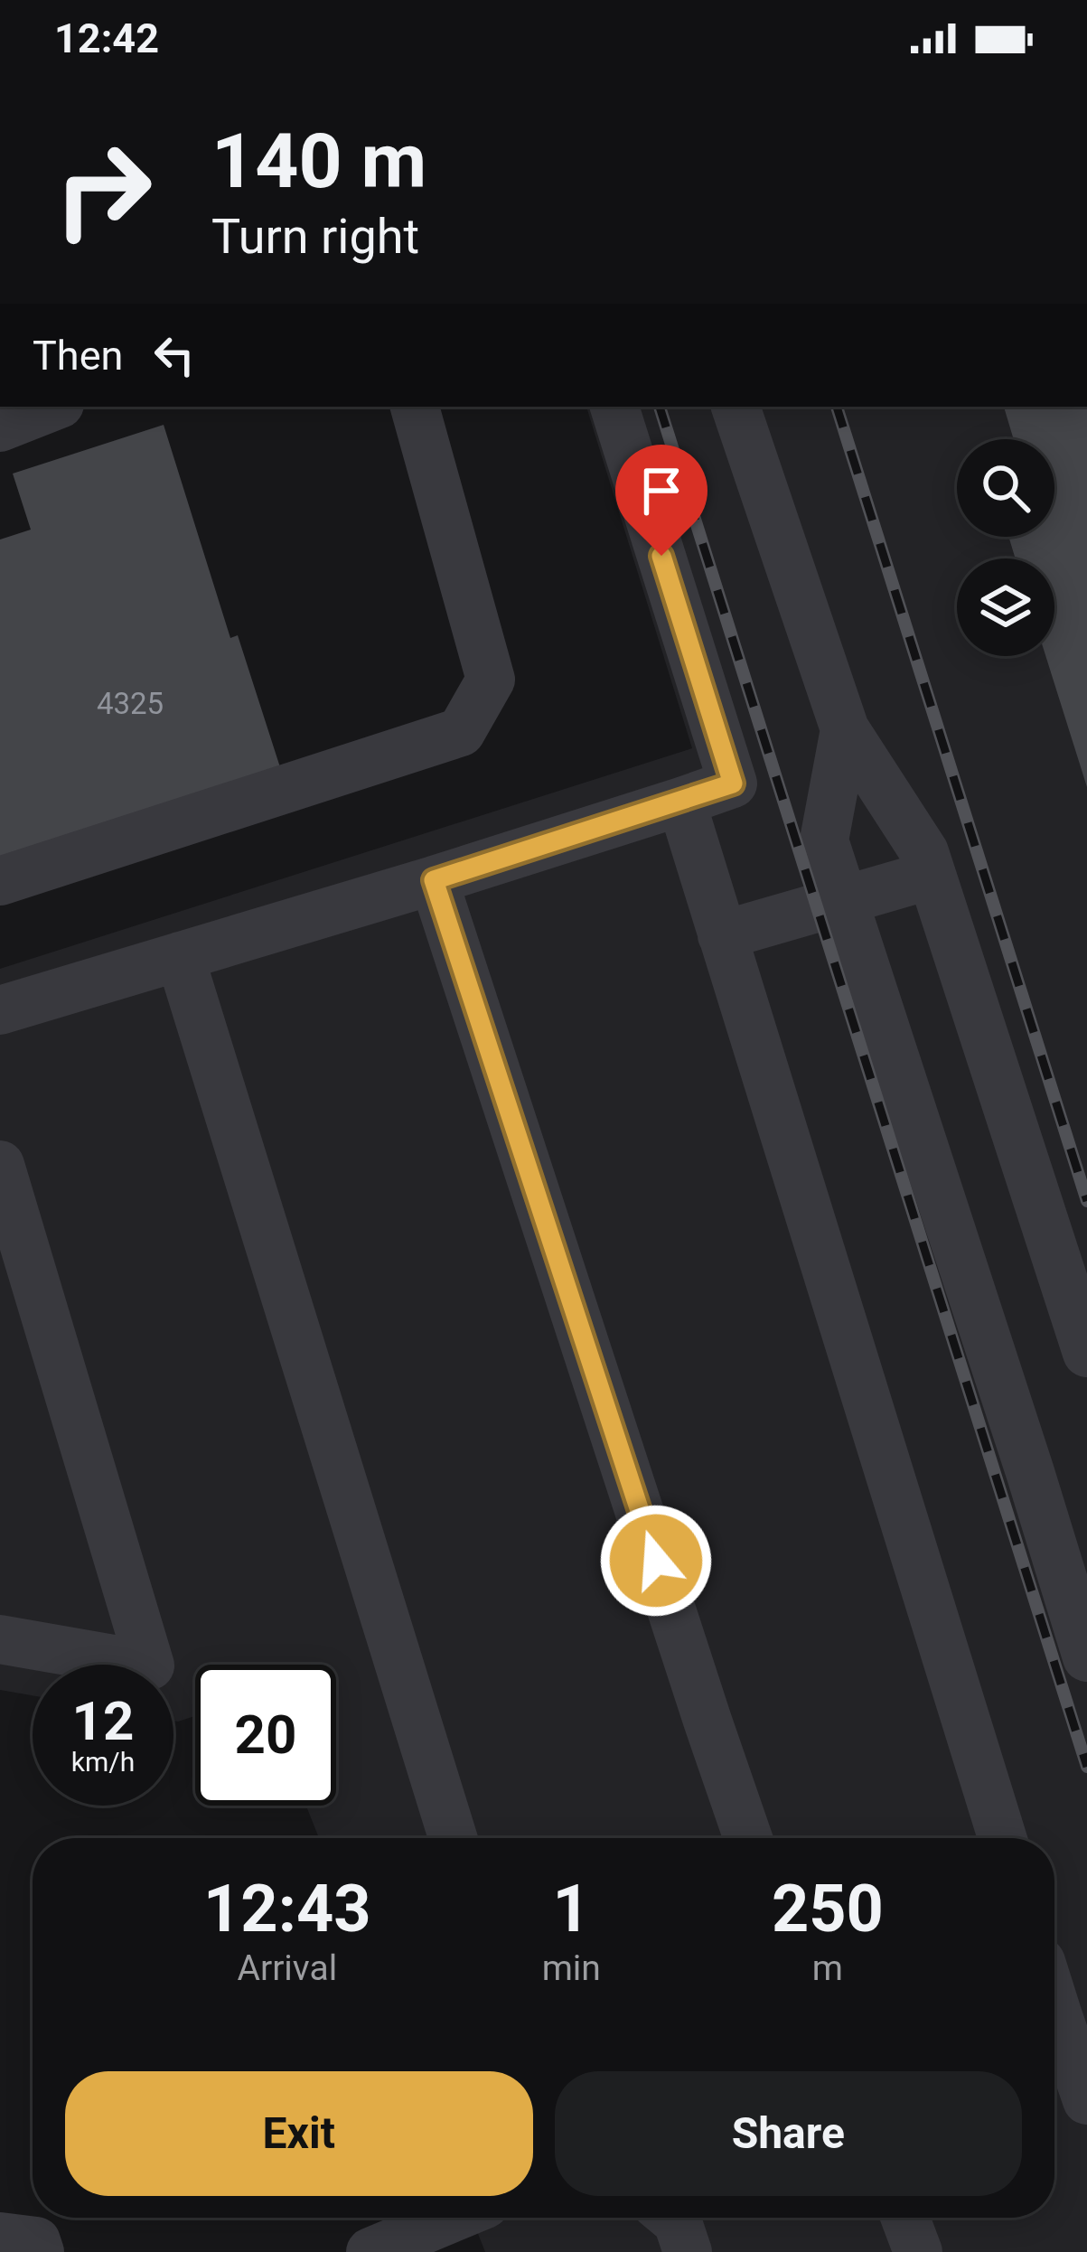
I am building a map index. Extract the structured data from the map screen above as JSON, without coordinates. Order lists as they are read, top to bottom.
{
  "house_numbers": ["4325"],
  "page": {
    "status": "12:42",
    "turn": ["140 m", "Turn right"],
    "then": "Then",
    "speed": "12 km/h",
    "limit": "20",
    "eta": [
      "12:43",
      "Arrival",
      "1",
      "min",
      "250",
      "m"
    ],
    "buttons": ["Exit", "Share"]
  }
}
